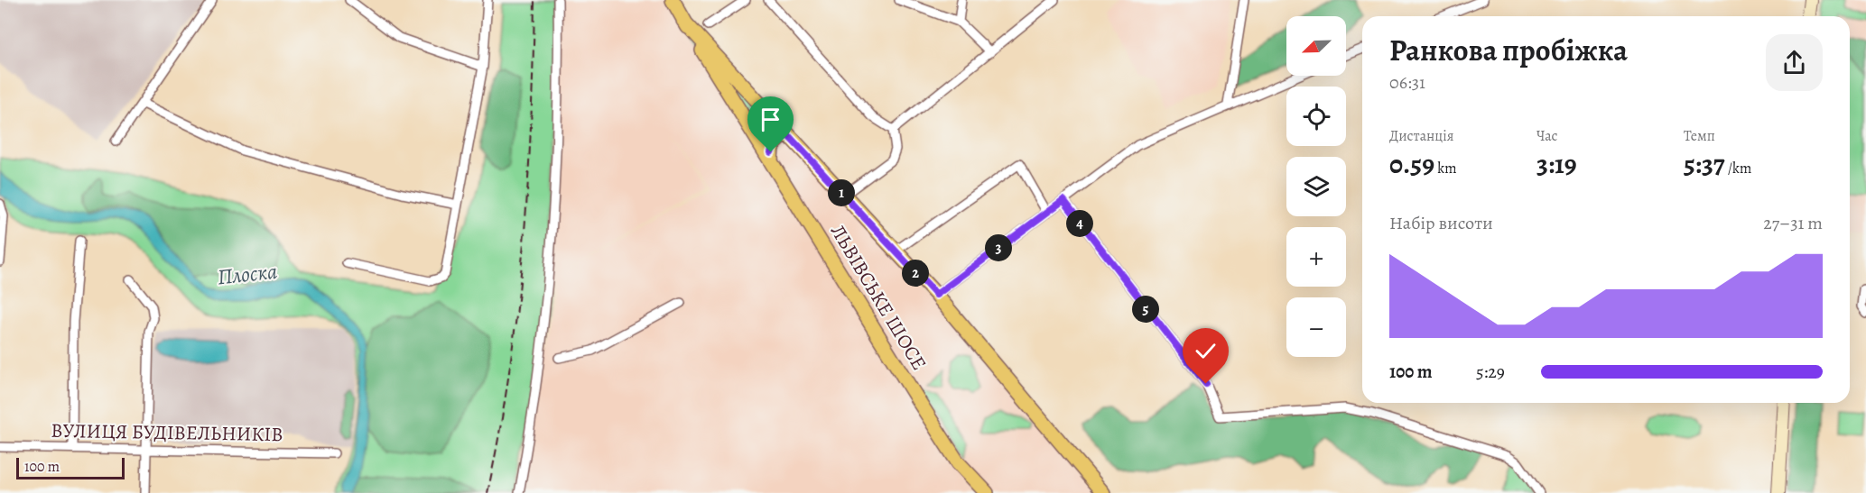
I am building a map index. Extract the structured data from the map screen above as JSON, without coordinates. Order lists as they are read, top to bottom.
{
  "streets": {
    "main road": ["ЛЬВІВСЬКЕ ШОСЕ"],
    "street": ["ВУЛИЦЯ БУДІВЕЛЬНИКІВ"]
  },
  "water": ["Плоска"],
  "scale_bar": "100 m",
  "north": "bottom left",
  "page": {
    "map_buttons": ["+", "−"],
    "heading": ["Ранкова пробіжка", "06:31"],
    "stats": [
      ["Дистанція", "0.59 km"],
      ["Час", "3:19"],
      ["Темп", "5:37 /km"]
    ],
    "pins": [
      "1",
      "4",
      "3",
      "2",
      "5"
    ],
    "chart": ["Набір висоти", "27–31 m"],
    "list": [
      {
        "name": "100 m",
        "note": "5:29"
      }
    ],
    "scale": "100 m"
  }
}
